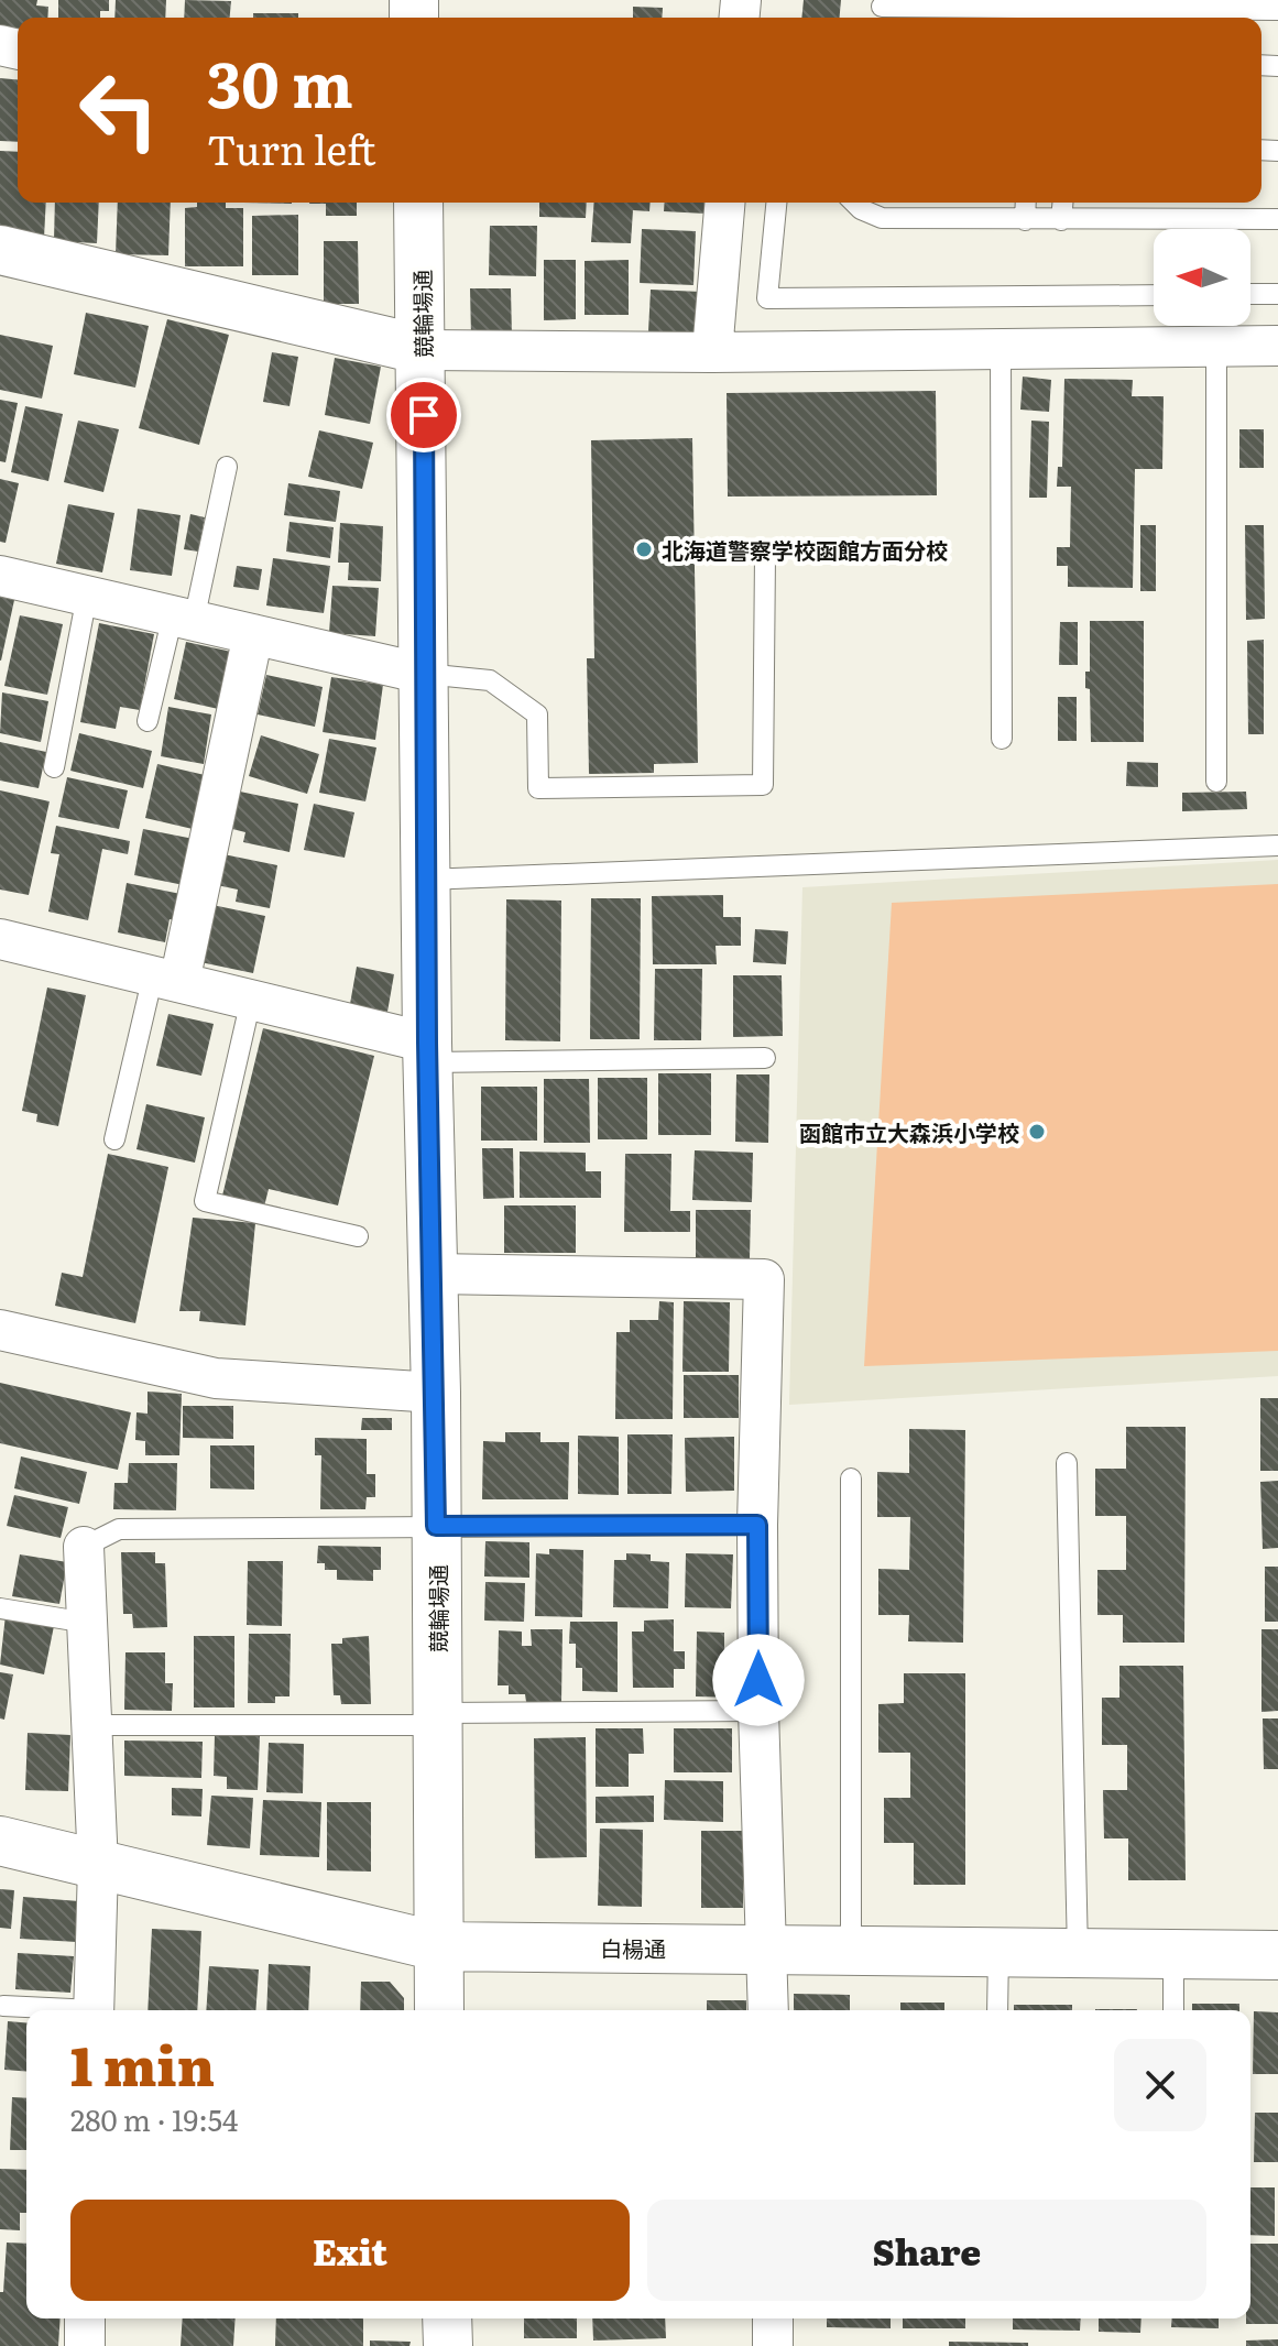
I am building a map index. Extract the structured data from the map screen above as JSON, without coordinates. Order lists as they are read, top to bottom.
{
  "streets": {
    "street": ["競輪場通", "白楊通"]
  },
  "crossings": [
    ["競輪場通", "白楊通"]
  ],
  "places": ["北海道警察学校函館方面分校", "函館市立大森浜小学校"],
  "north": "left",
  "page": {
    "turn": ["30 m", "Turn left"],
    "heading": ["1 min", "280 m · 19:54"],
    "buttons": ["Exit", "Share"]
  }
}
